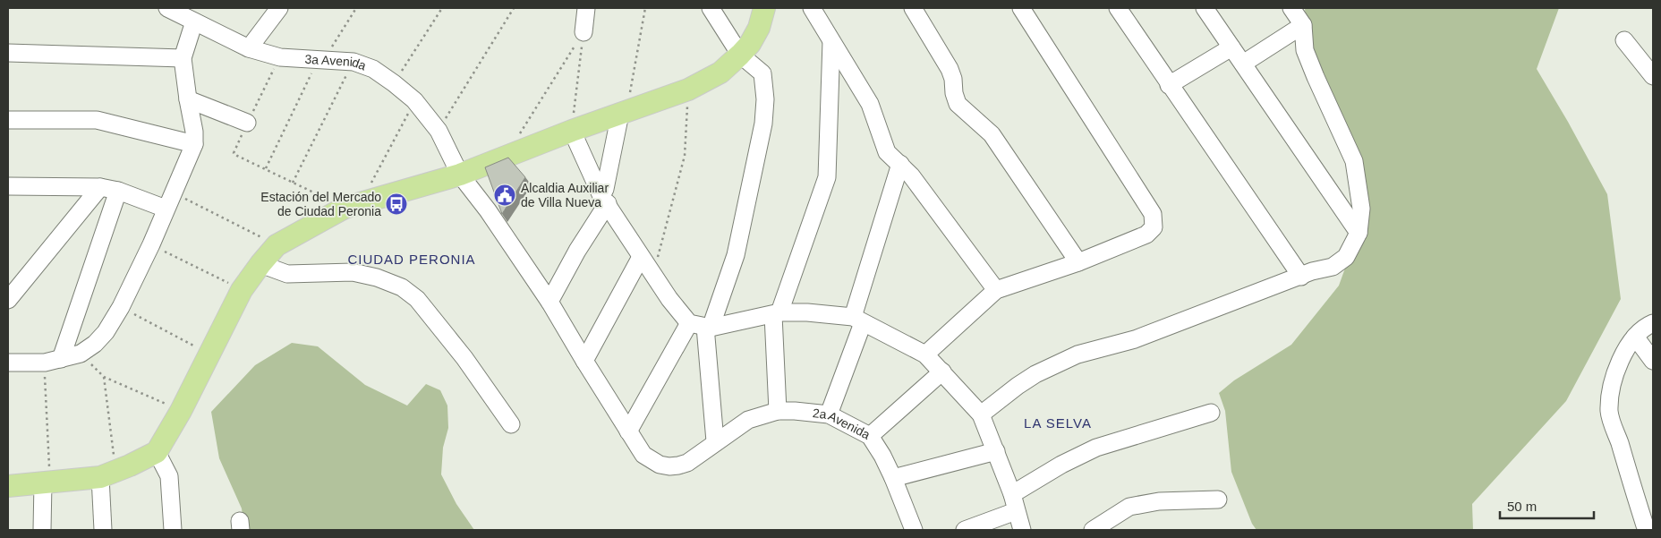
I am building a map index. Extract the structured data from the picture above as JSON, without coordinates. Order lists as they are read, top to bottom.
{
  "streets": {
    "street": ["3a Avenida", "2a Avenida"]
  },
  "crossings": [
    ["3a Avenida", "2a Avenida"]
  ],
  "districts": ["CIUDAD PERONIA", "LA SELVA"],
  "places": {
    "public building": ["Alcaldia Auxiliar de Villa Nueva"],
    "bus stop": ["Estación del Mercado de Ciudad Peronia"]
  },
  "scale_bar": "50 m"
}
